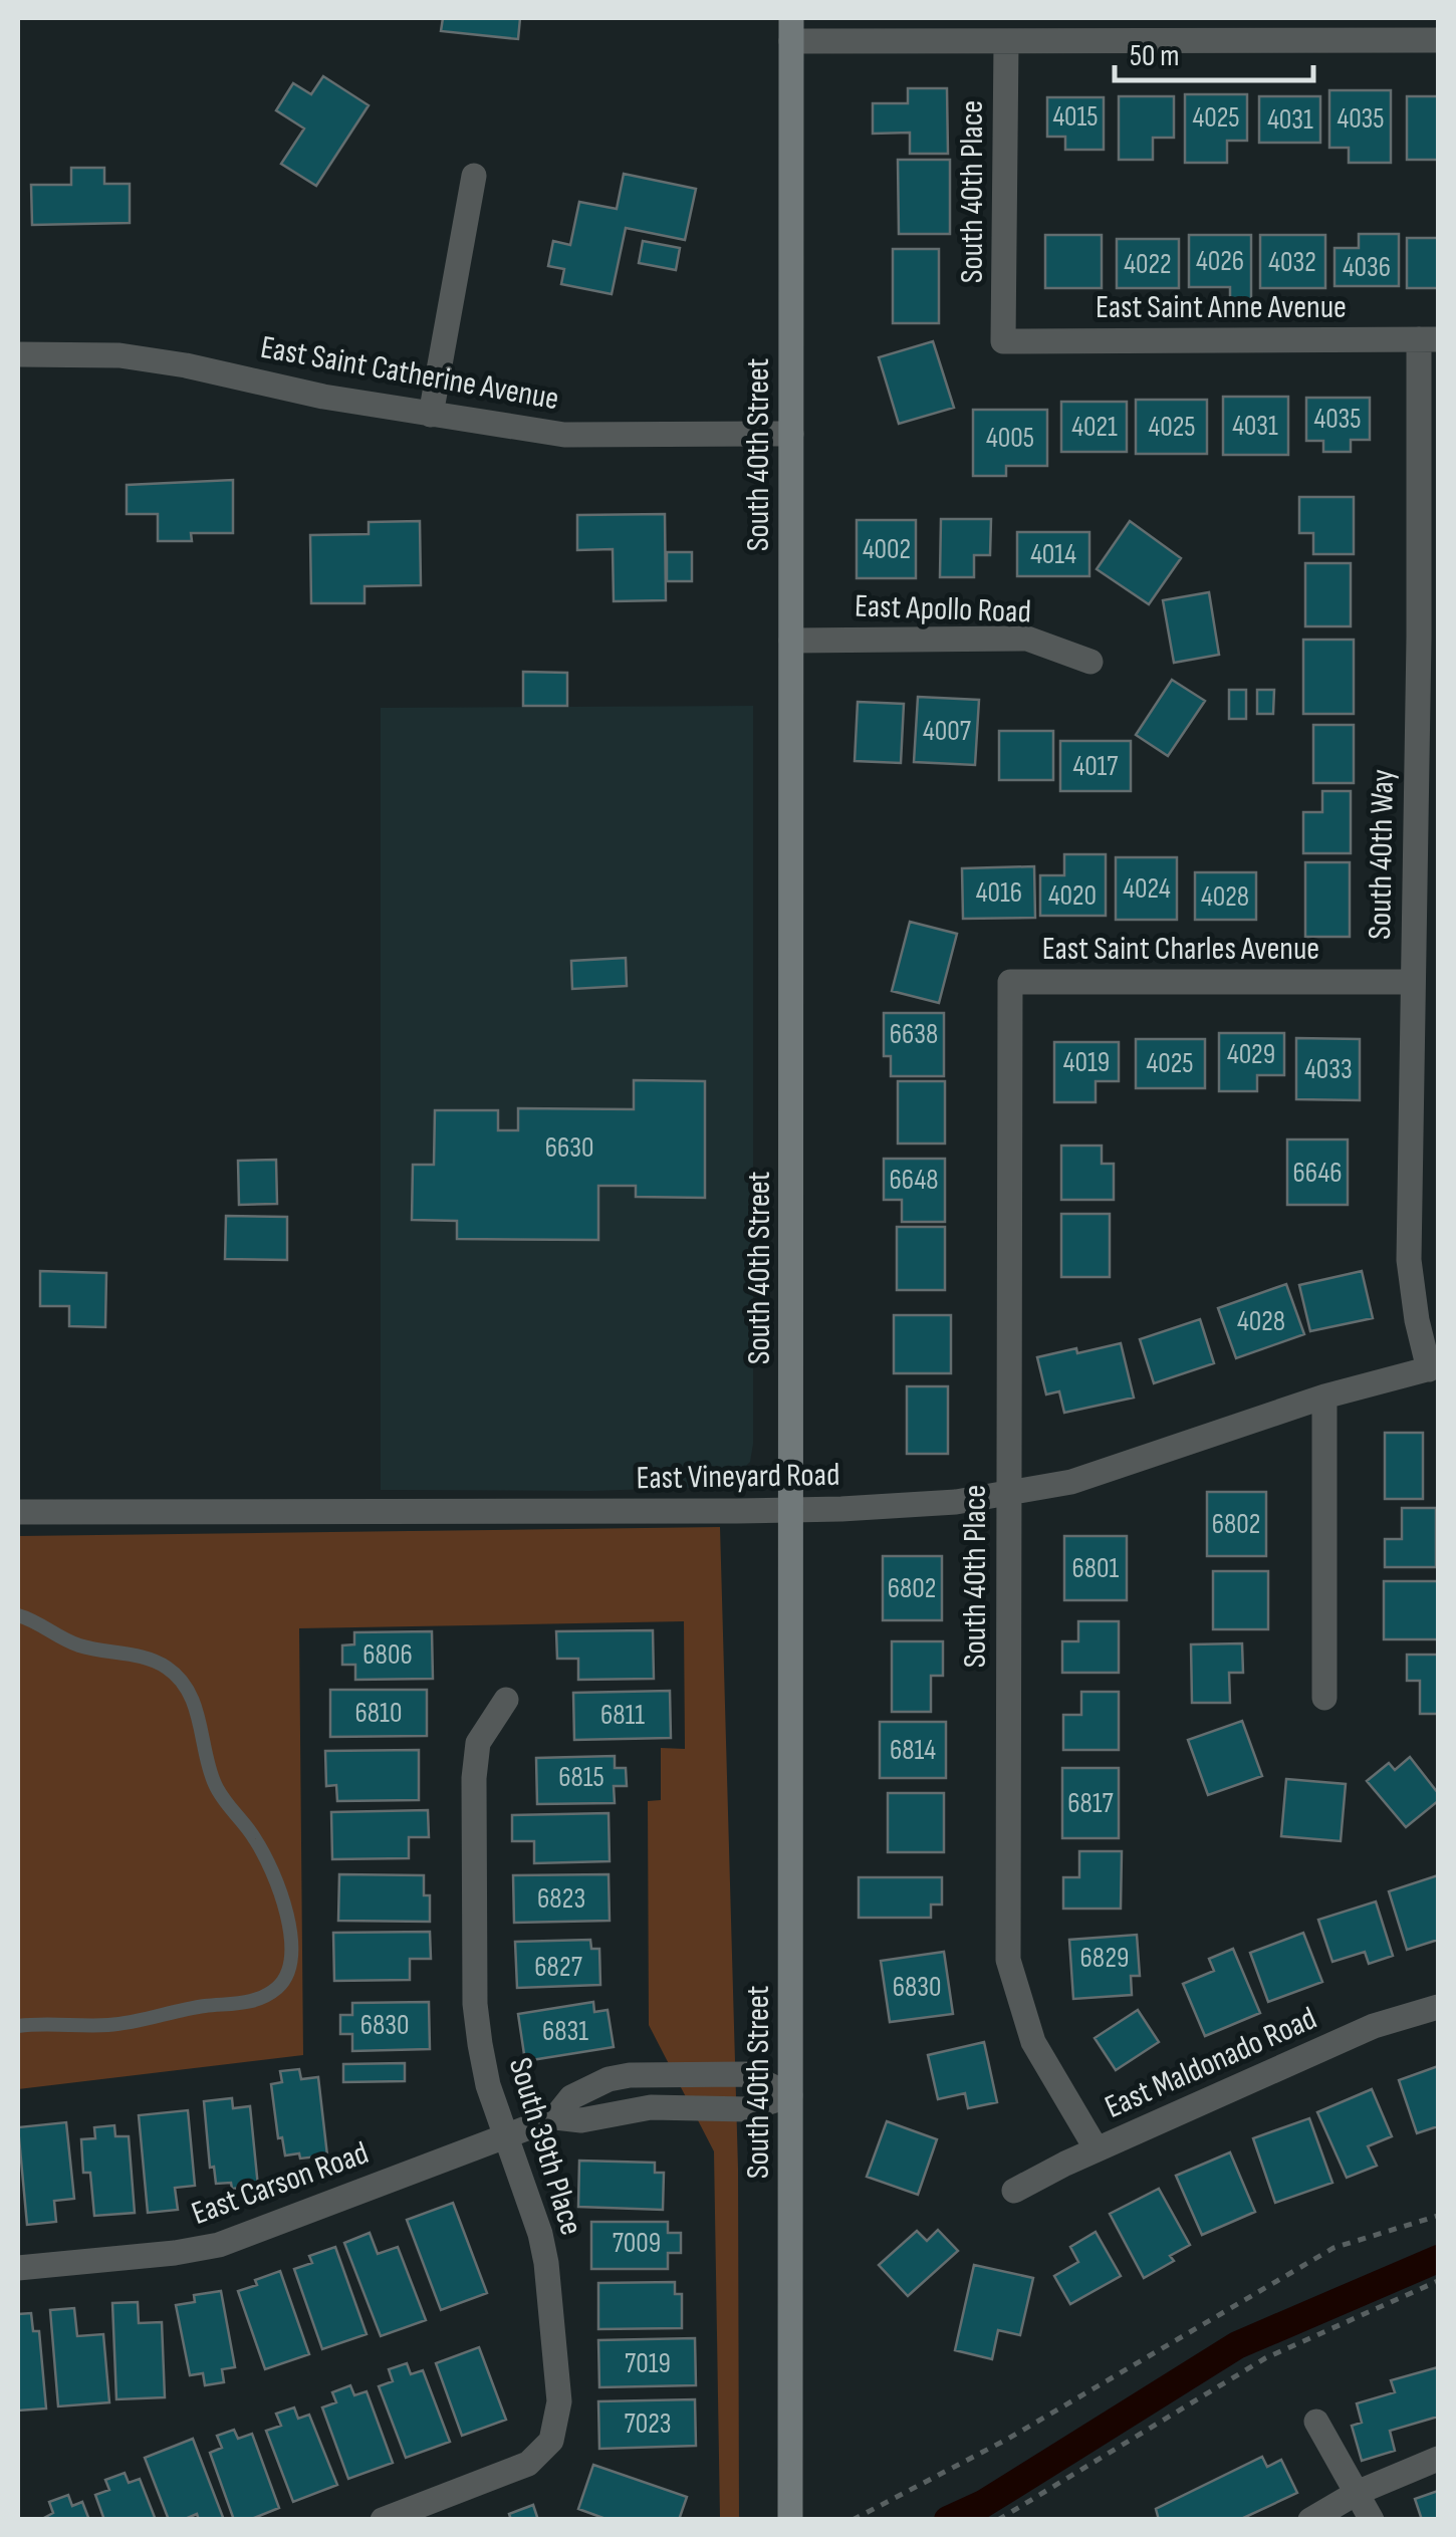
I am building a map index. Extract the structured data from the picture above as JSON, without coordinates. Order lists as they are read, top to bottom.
{
  "streets": {
    "main road": ["South 40th Street"],
    "street": [
      "South 40th Place",
      "East Saint Anne Avenue",
      "East Saint Catherine Avenue",
      "East Apollo Road",
      "South 40th Way",
      "East Saint Charles Avenue",
      "East Vineyard Road",
      "East Maldonado Road",
      "South 39th Place",
      "East Carson Road"
    ]
  },
  "crossings": [
    ["South 40th Place", "East Saint Anne Avenue"],
    ["South 40th Place", "East Saint Charles Avenue"],
    ["South 40th Place", "East Vineyard Road"],
    ["South 40th Place", "East Maldonado Road"],
    ["East Saint Anne Avenue", "South 40th Way"],
    ["East Saint Catherine Avenue", "South 40th Street"],
    ["South 40th Street", "East Apollo Road"],
    ["South 40th Street", "East Vineyard Road"],
    ["South 40th Street", "East Carson Road"],
    ["South 40th Way", "East Saint Charles Avenue"],
    ["South 40th Way", "East Vineyard Road"],
    ["South 39th Place", "East Carson Road"]
  ],
  "house_numbers": [
    "4015",
    "4025",
    "4035",
    "4031",
    "4026",
    "4032",
    "4022",
    "4036",
    "4035",
    "4031",
    "4021",
    "4025",
    "4005",
    "4002",
    "4014",
    "4007",
    "4017",
    "4024",
    "4016",
    "4020",
    "4028",
    "6638",
    "4029",
    "4019",
    "4025",
    "4033",
    "6630",
    "6646",
    "6648",
    "4028",
    "6802",
    "6801",
    "6802",
    "6806",
    "6810",
    "6811",
    "6814",
    "6815",
    "6817",
    "6823",
    "6829",
    "6827",
    "6830",
    "6830",
    "6831",
    "7009",
    "7019",
    "7023"
  ],
  "scale_bar": "50 m"
}
